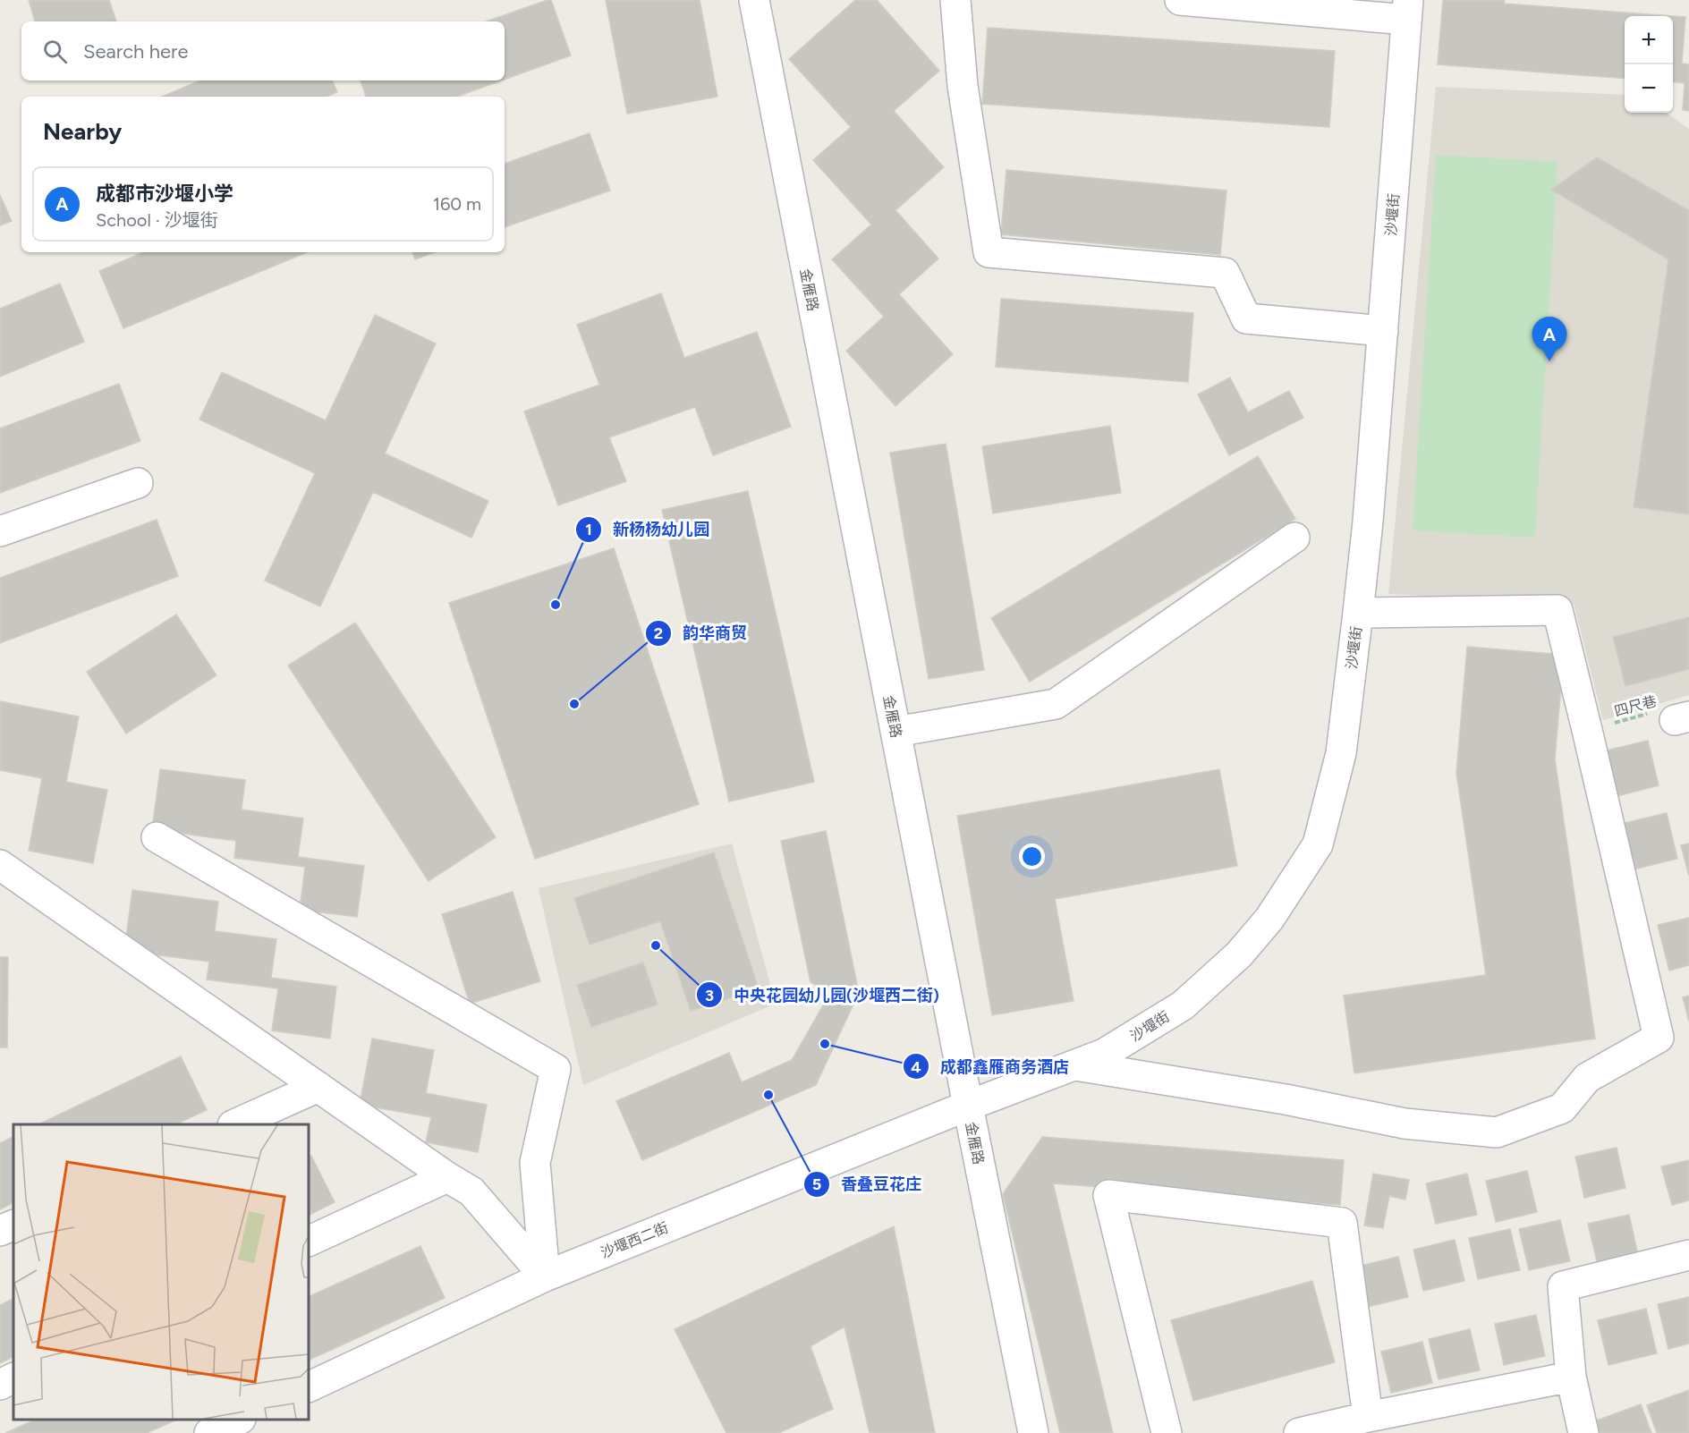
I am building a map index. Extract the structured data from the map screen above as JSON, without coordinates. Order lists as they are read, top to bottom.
{
  "streets": {
    "street": ["沙堰街", "金雁路", "沙堰西二街"],
    "path": ["四尺巷"]
  },
  "crossings": [
    ["沙堰街", "金雁路"],
    ["沙堰街", "沙堰西二街"],
    ["金雁路", "沙堰西二街"]
  ],
  "places": [
    "新杨杨幼儿园",
    "韵华商贸",
    "中央花园幼儿园(沙堰西二街)",
    "成都鑫雁商务酒店",
    "香叠豆花庄"
  ],
  "page": {
    "map_buttons": ["+", "−"],
    "search": "Search here",
    "heading": "Nearby",
    "list": [
      {
        "mark": "A",
        "name": "成都市沙堰小学",
        "note": "School · 沙堰街",
        "value": "160 m"
      }
    ],
    "pins": "A"
  }
}
